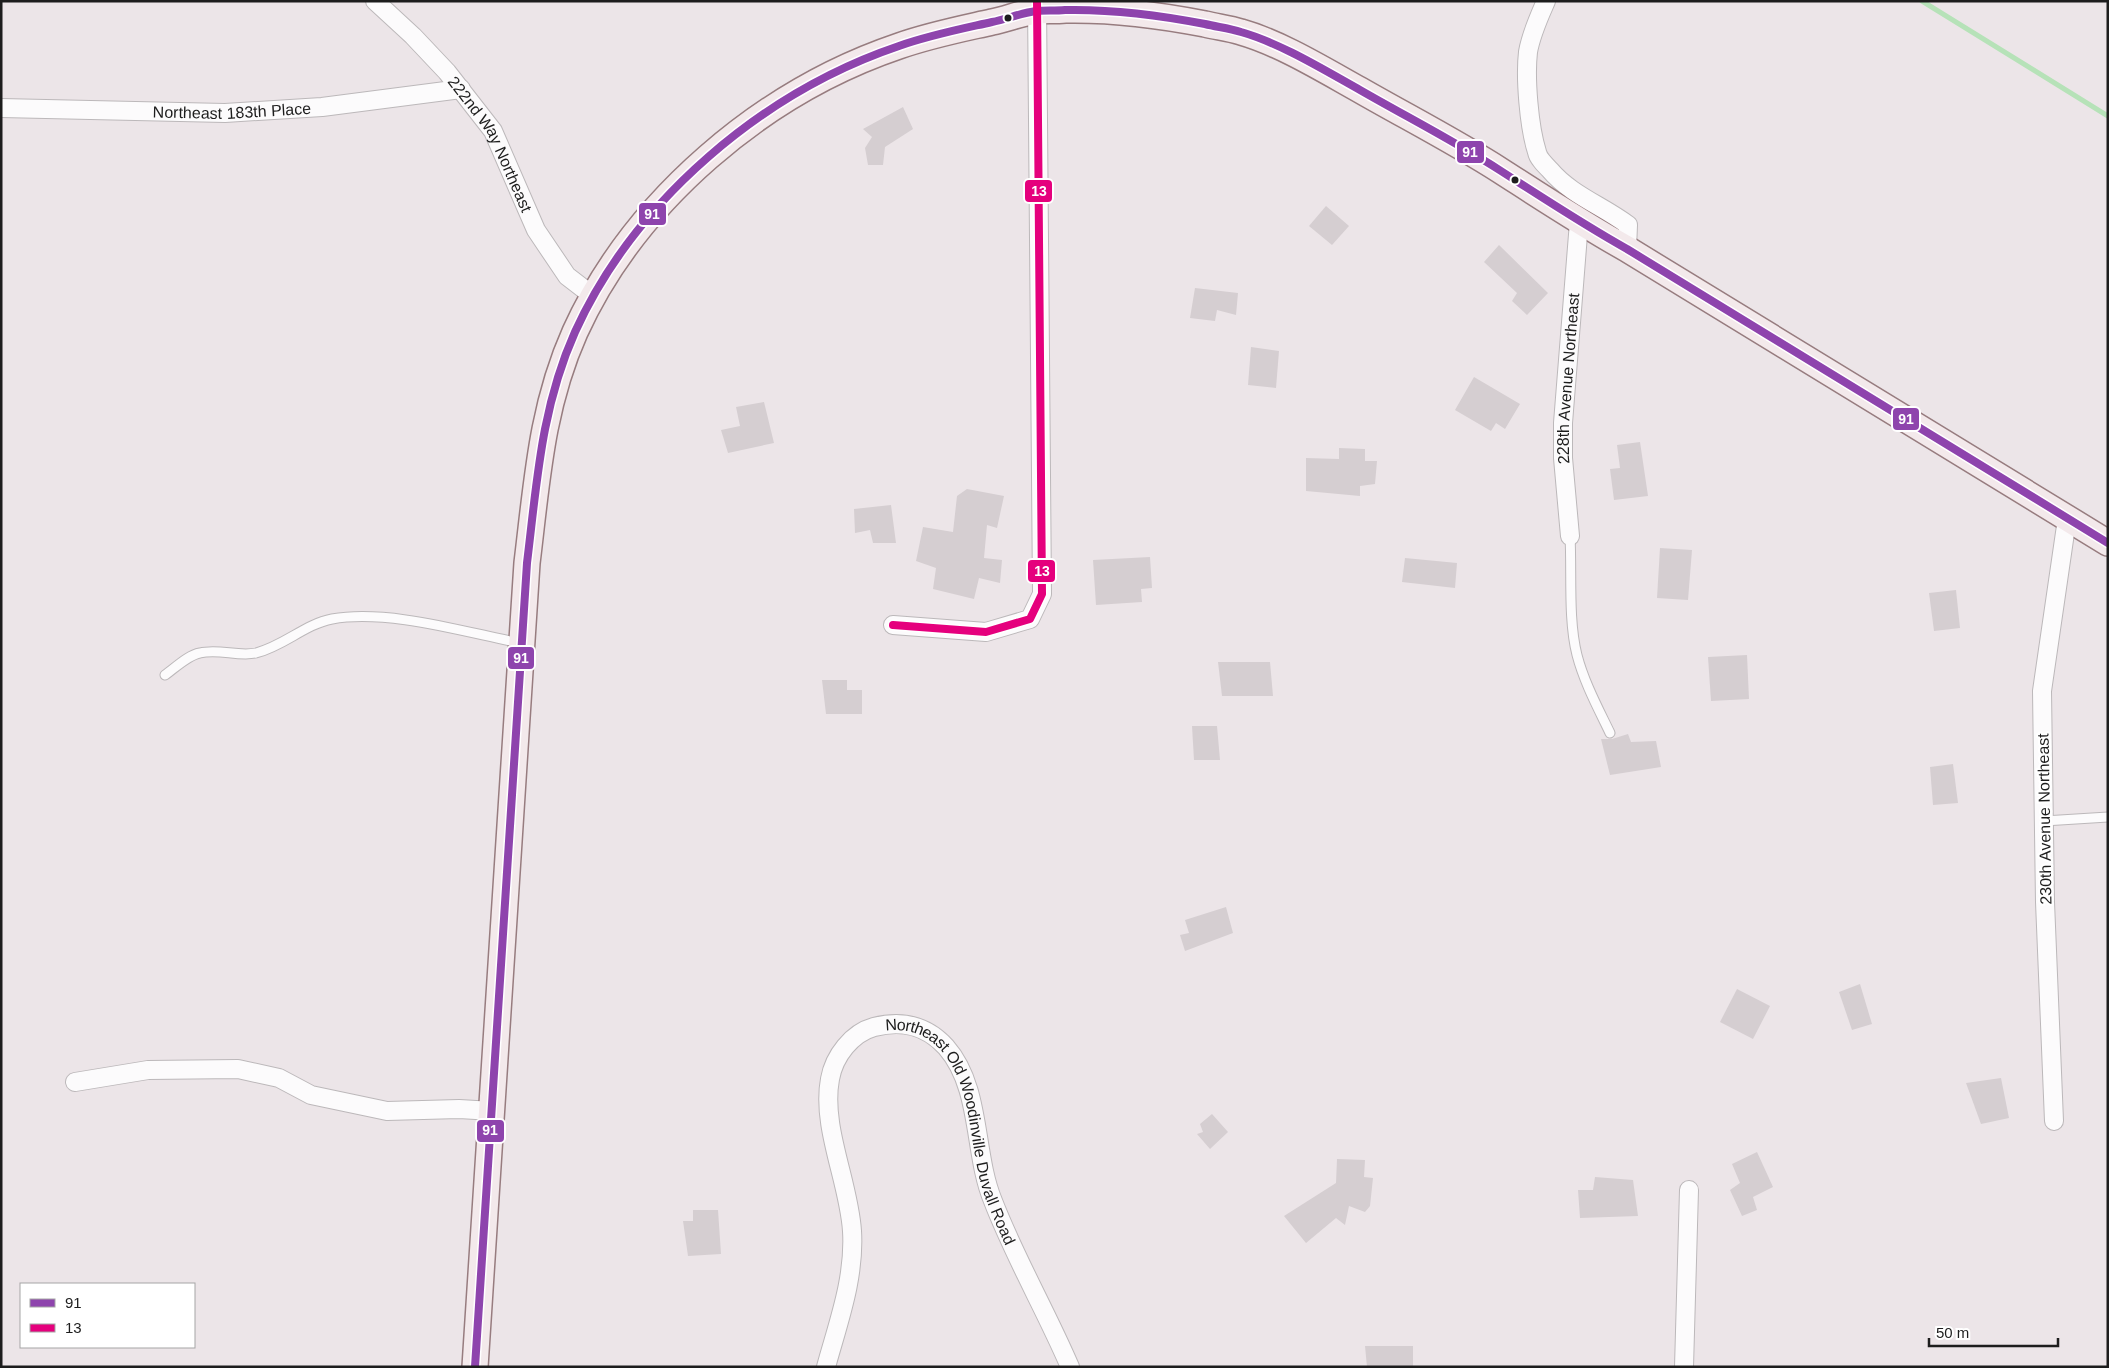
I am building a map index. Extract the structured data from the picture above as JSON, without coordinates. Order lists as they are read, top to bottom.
{
  "streets": {
    "street": [
      "Northeast 183th Place",
      "222nd Way Northeast",
      "228th Avenue Northeast",
      "230th Avenue Northeast",
      "Northeast Old Woodinville Duvall Road"
    ]
  },
  "crossings": [
    ["Northeast 183th Place", "222nd Way Northeast"]
  ],
  "lines": ["transit line 13", "transit line 91"],
  "legend": ["91", "13"],
  "scale_bar": "50 m"
}
